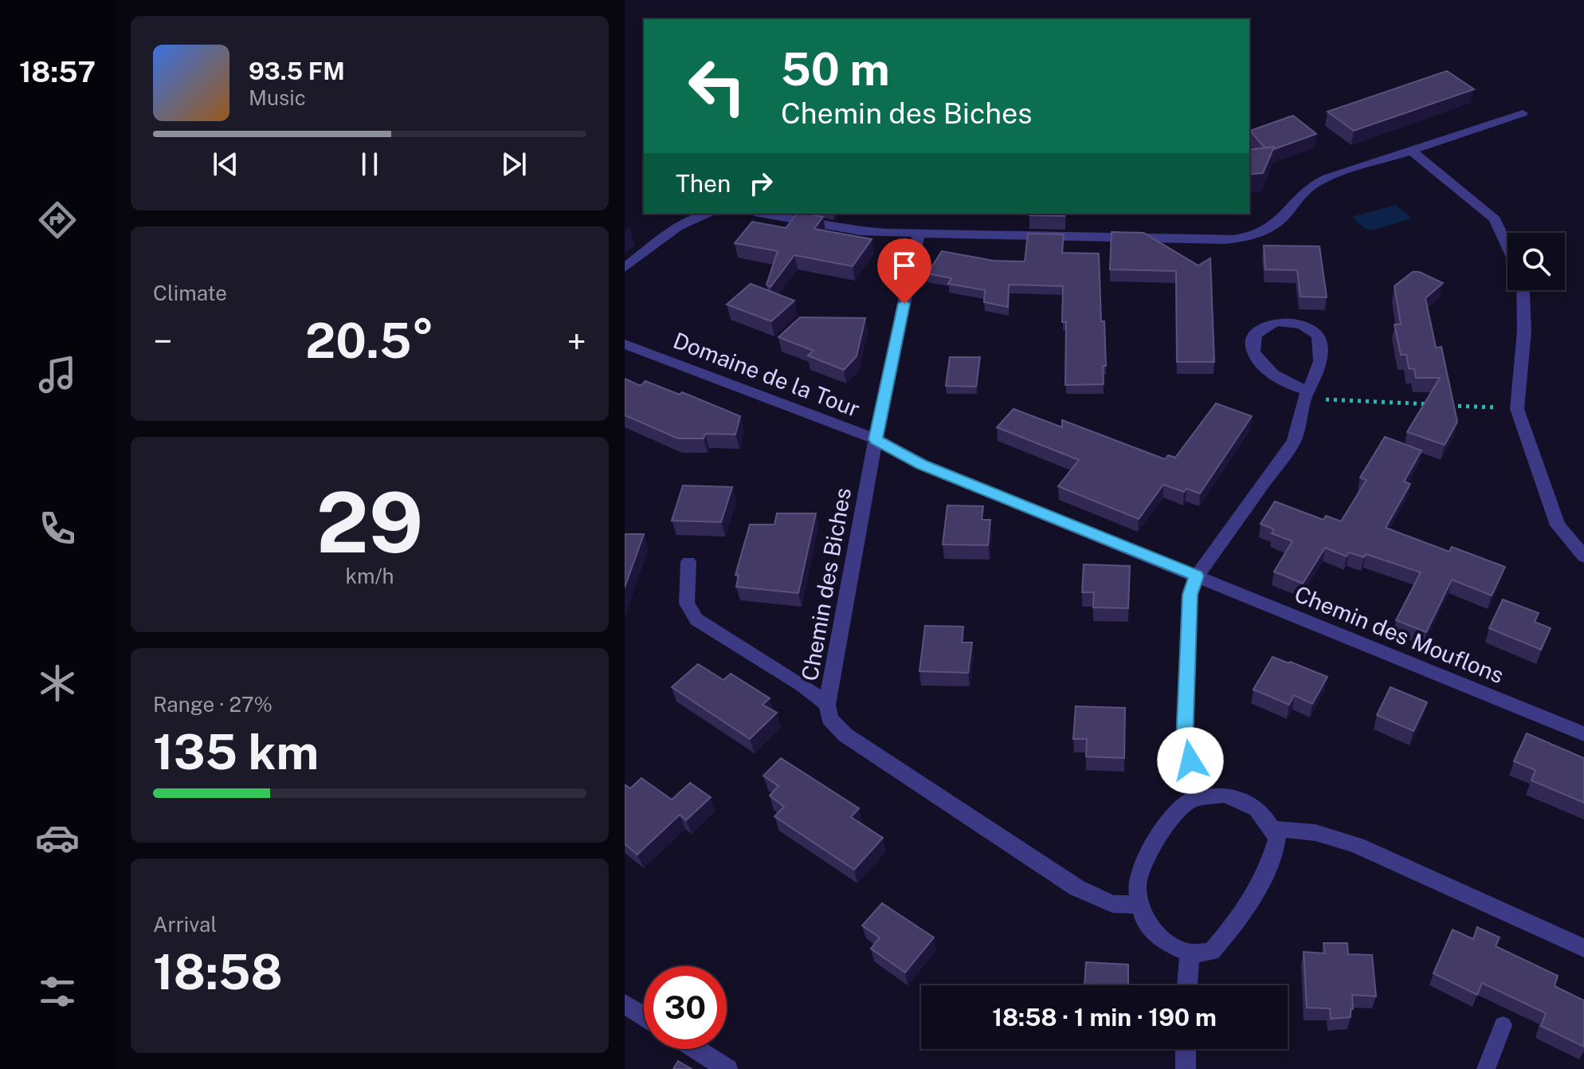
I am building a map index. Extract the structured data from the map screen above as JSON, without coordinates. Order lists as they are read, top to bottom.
{
  "streets": {
    "street": ["Domaine de la Tour", "Chemin des Biches", "Chemin des Mouflons"]
  },
  "crossings": [
    ["Domaine de la Tour", "Chemin des Biches"]
  ],
  "page": {
    "tabs": "18:57",
    "turn": ["50 m", "Chemin des Biches"],
    "song": ["93.5 FM", "Music"],
    "then": "Then",
    "tile": [
      "Climate",
      ["29", "km/h"],
      ["Range · 27%", "135 km"],
      ["Arrival", "18:58"]
    ],
    "heat": ["−", "20.5°", "+"],
    "limit": "30",
    "trip": "18:58 · 1 min · 190 m"
  }
}
